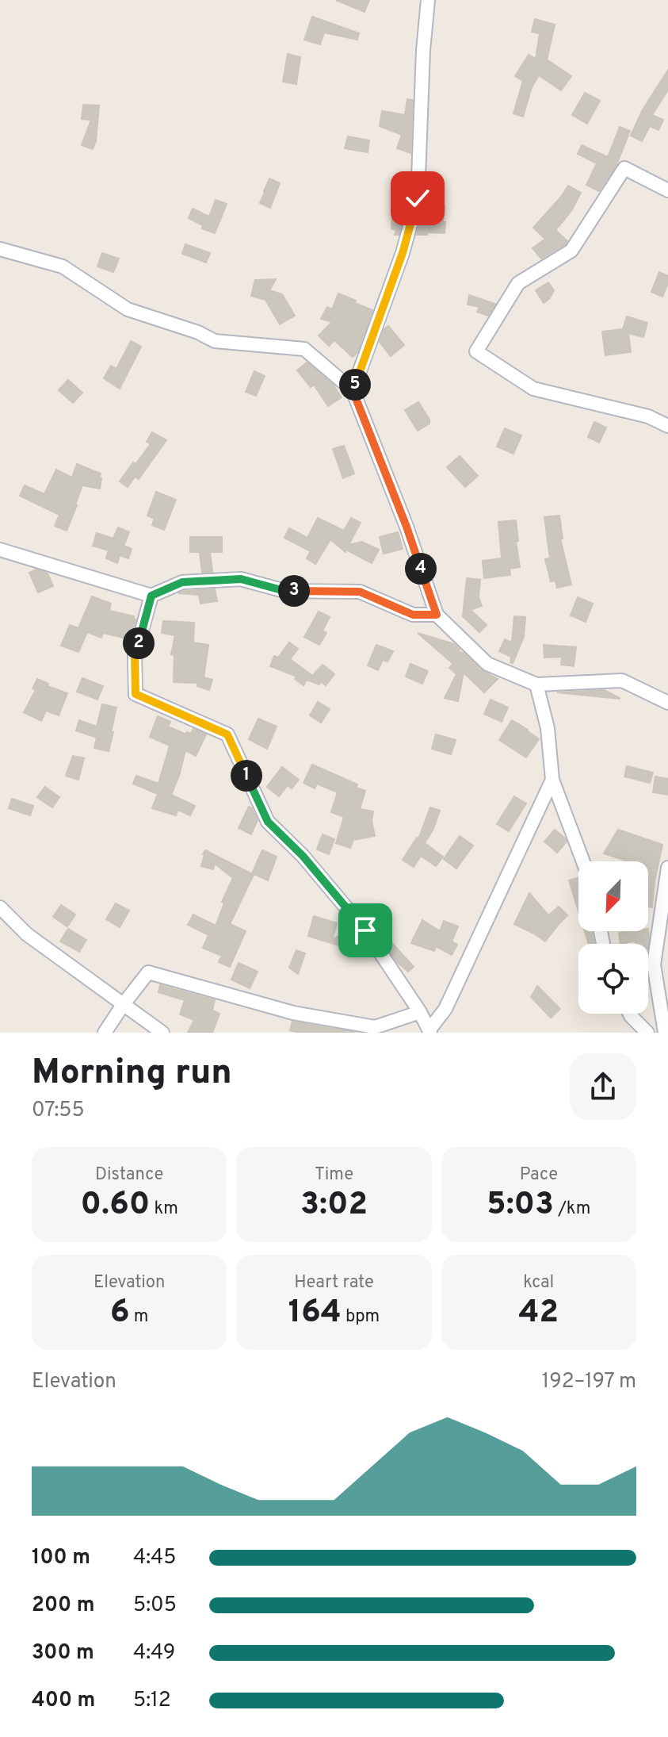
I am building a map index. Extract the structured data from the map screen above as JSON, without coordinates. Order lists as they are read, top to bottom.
{
  "north": "bottom left",
  "page": {
    "pins": [
      "5",
      "4",
      "3",
      "2",
      "1"
    ],
    "heading": ["Morning run", "07:55"],
    "stats": [
      ["Distance", "0.60 km"],
      ["Time", "3:02"],
      ["Pace", "5:03 /km"],
      ["Elevation", "6 m"],
      ["Heart rate", "164 bpm"],
      ["kcal", "42"]
    ],
    "chart": ["Elevation", "192–197 m"],
    "list": [
      {
        "name": "100 m",
        "note": "4:45"
      },
      {
        "name": "200 m",
        "note": "5:05"
      },
      {
        "name": "300 m",
        "note": "4:49"
      },
      {
        "name": "400 m",
        "note": "5:12"
      }
    ]
  }
}
